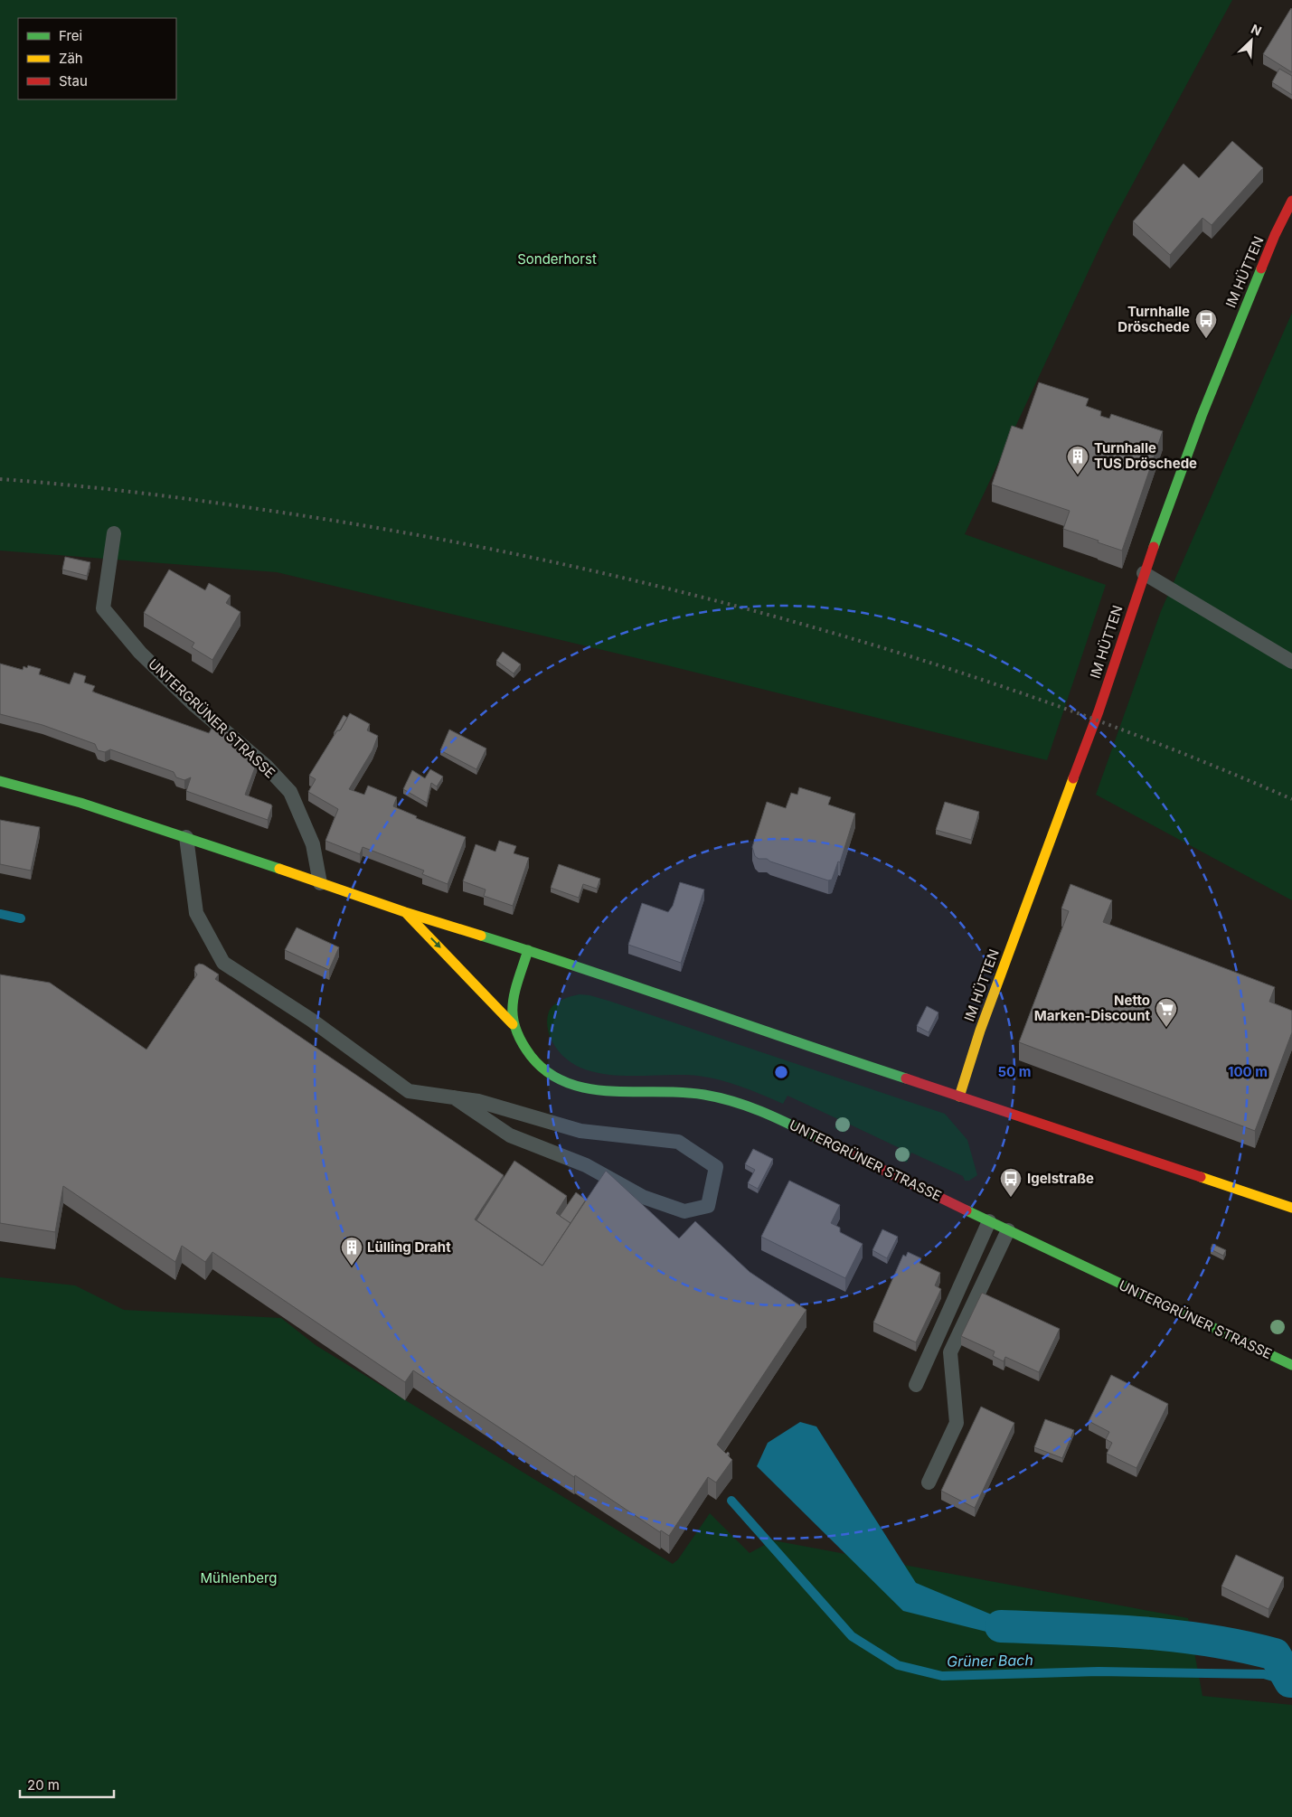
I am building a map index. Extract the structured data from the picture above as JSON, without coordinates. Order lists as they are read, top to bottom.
{
  "streets": {
    "main road": ["IM HÜTTEN", "UNTERGRÜNER STRASSE"]
  },
  "water": ["Grüner Bach"],
  "parks": ["Sonderhorst", "Mühlenberg"],
  "places": {
    "bus stop": ["Turnhalle Dröschede", "Igelstraße"],
    "building": ["Turnhalle TUS Dröschede", "Lülling Draht"],
    "supermarket": ["Netto Marken-Discount"]
  },
  "legend": ["Frei", "Zäh", "Stau"],
  "scale_bar": "20 m",
  "north": "top right",
  "rings": ["50 m", "100 m"]
}
